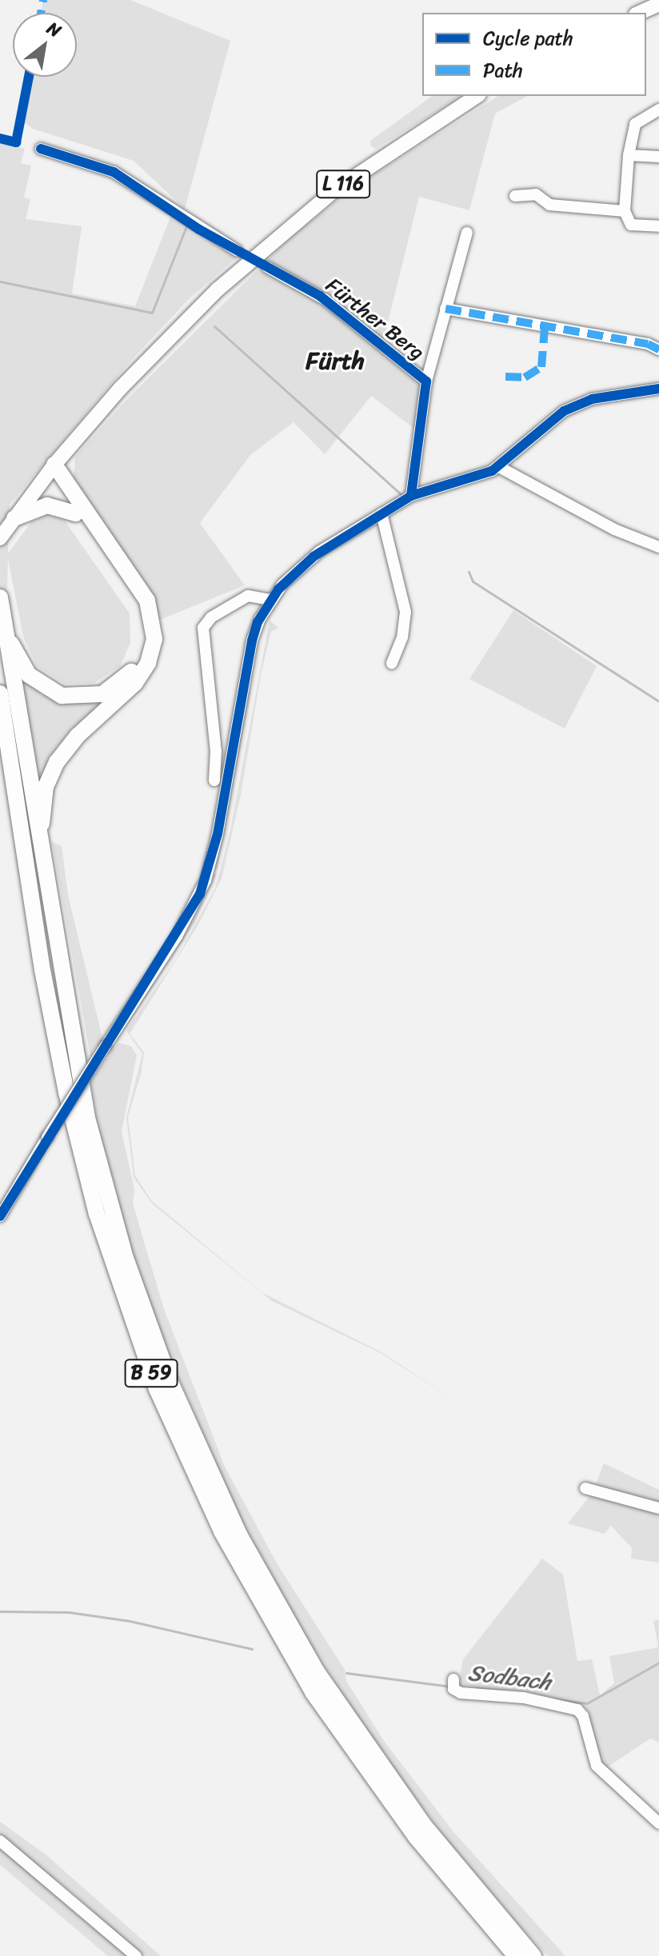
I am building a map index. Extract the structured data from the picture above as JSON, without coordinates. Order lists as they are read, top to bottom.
{
  "streets": {
    "highway": ["B 59"],
    "main road": ["L 116"],
    "street": ["Fürther Berg"]
  },
  "districts": ["Fürth"],
  "water": ["Sodbach"],
  "legend": ["Cycle path", "Path"],
  "north": "top right"
}
